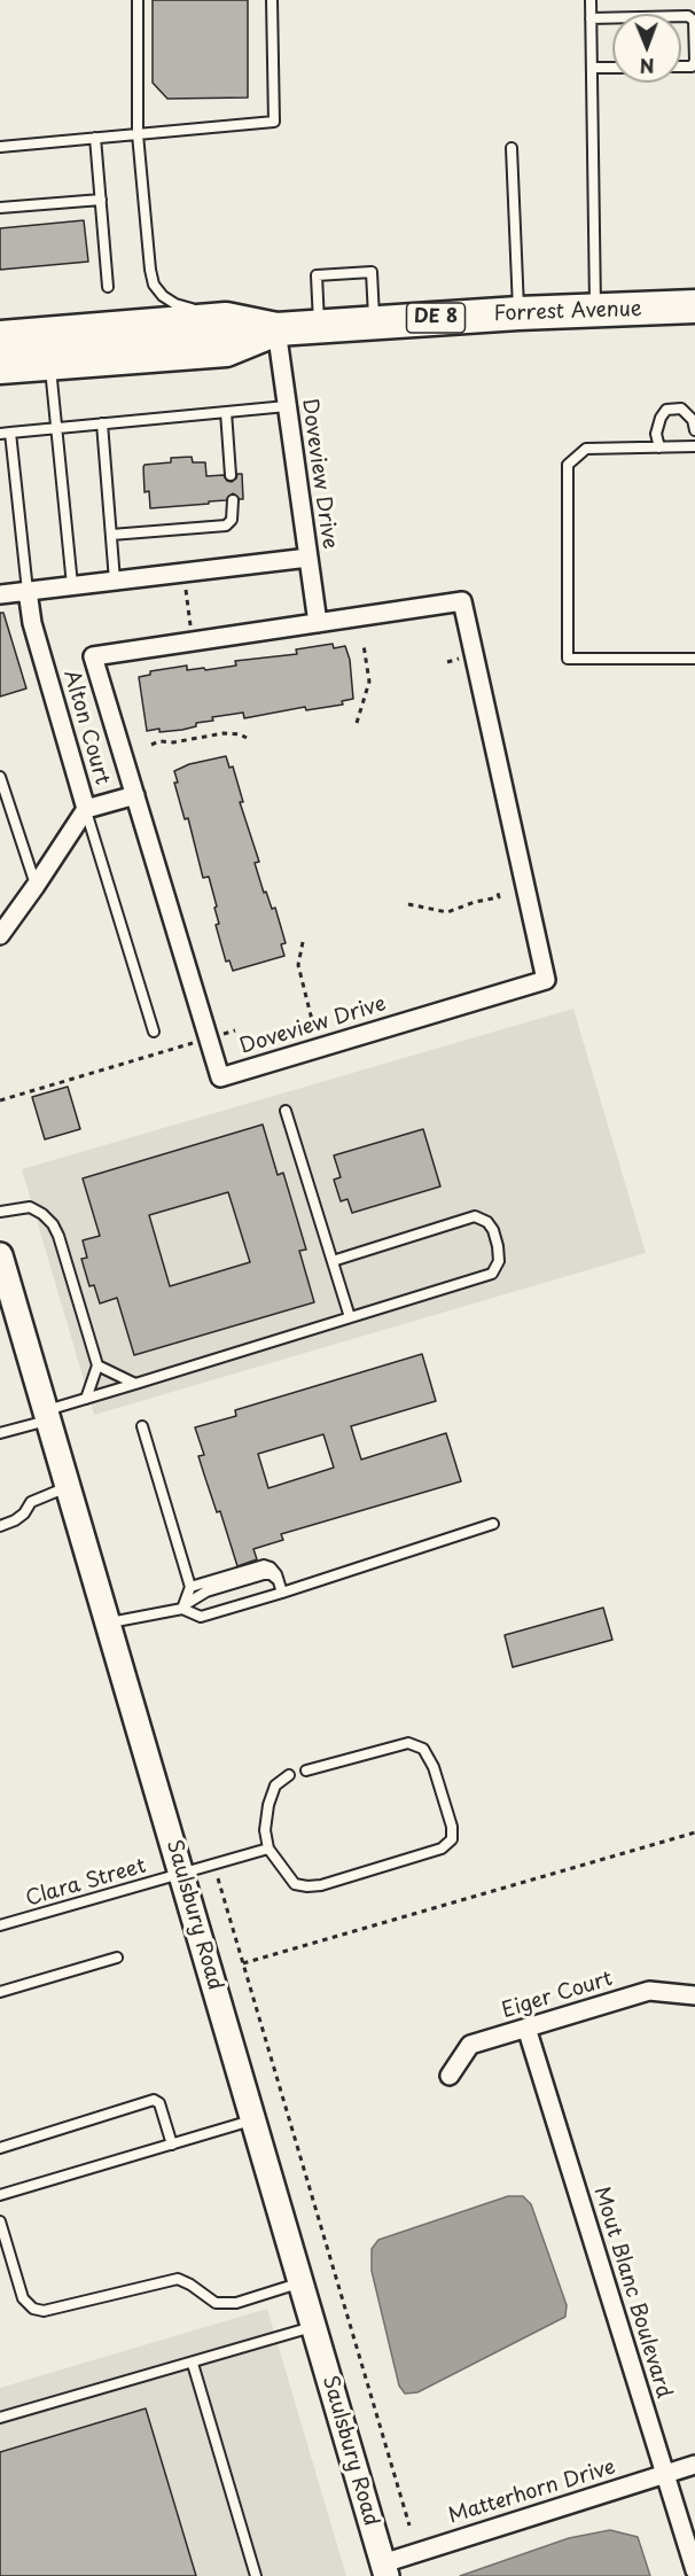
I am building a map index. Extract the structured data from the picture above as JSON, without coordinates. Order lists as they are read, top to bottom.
{
  "streets": {
    "highway": ["Forrest Avenue", "DE 8"],
    "main road": ["Saulsbury Road"],
    "street": [
      "Doveview Drive",
      "Alton Court",
      "Eiger Court",
      "Mout Blanc Boulevard",
      "Matterhorn Drive"
    ],
    "lane": ["Clara Street"]
  },
  "crossings": [
    ["Forrest Avenue", "Doveview Drive"],
    ["Clara Street", "Saulsbury Road"],
    ["Saulsbury Road", "Matterhorn Drive"],
    ["Eiger Court", "Mout Blanc Boulevard"],
    ["Mout Blanc Boulevard", "Matterhorn Drive"]
  ],
  "north": "bottom"
}
